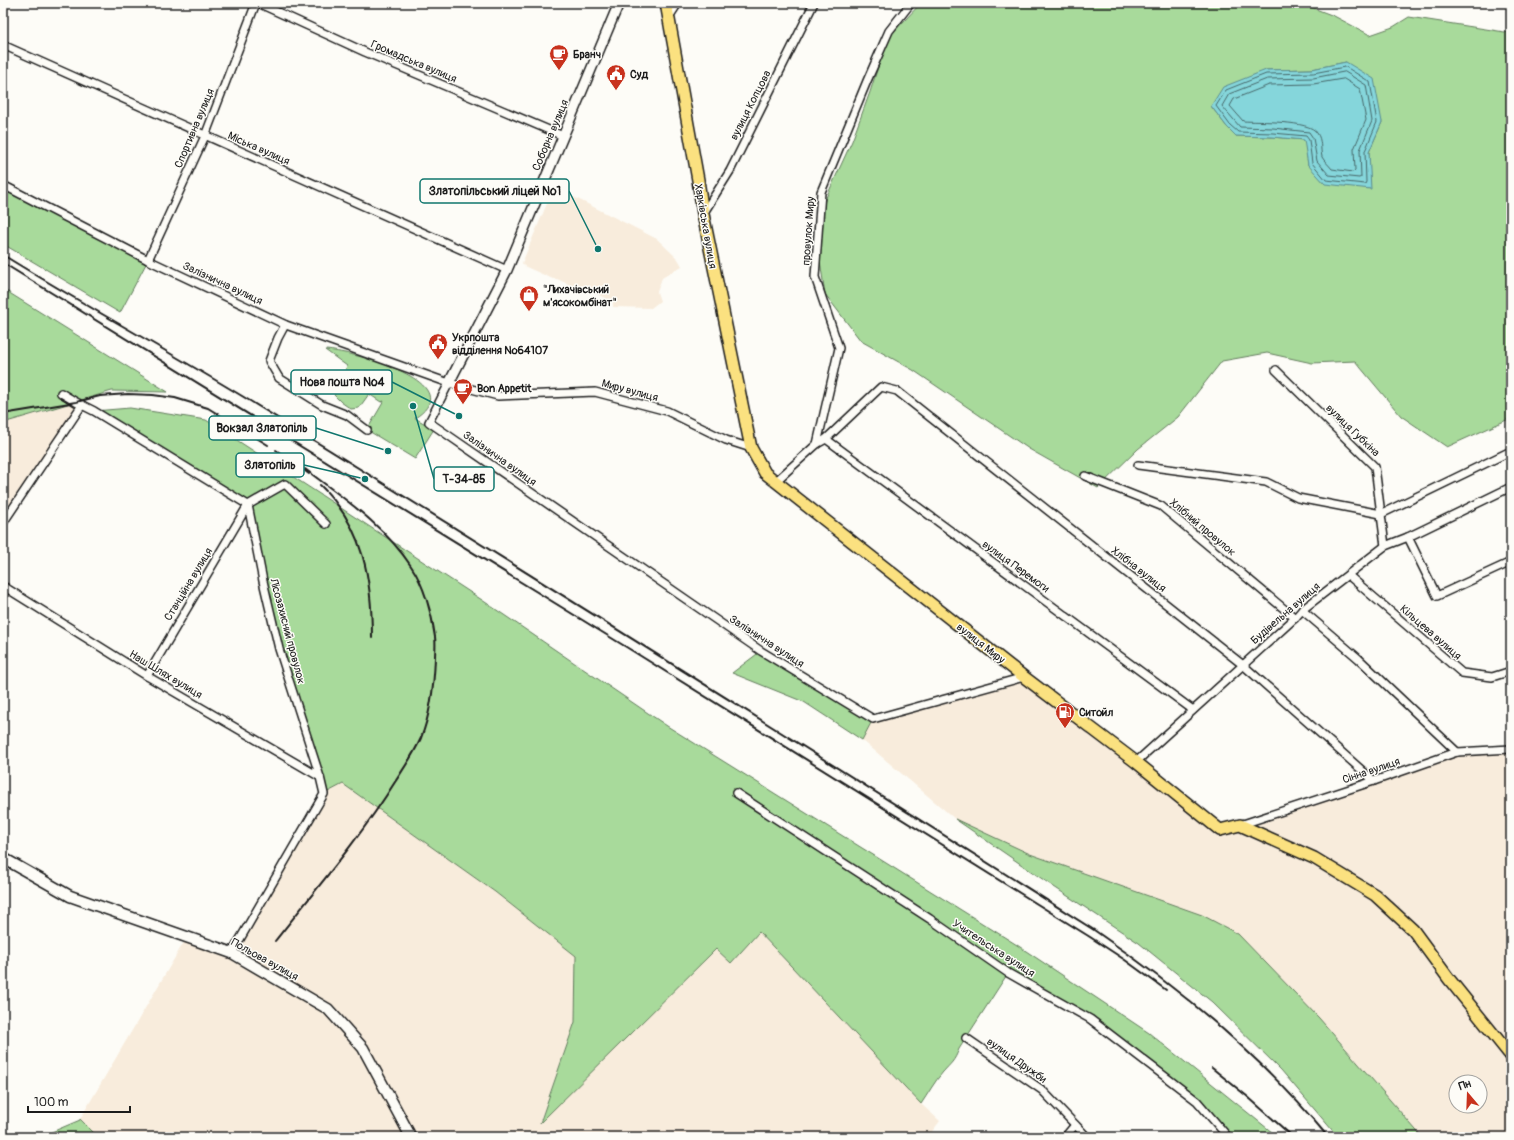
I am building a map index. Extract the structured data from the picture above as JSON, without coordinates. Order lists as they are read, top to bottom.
{
  "streets": {
    "main road": ["Харківська вулиця", "вулиця Миру", "Польова вулиця"],
    "street": [
      "Громадська вулиця",
      "вулиця Копцова",
      "Спортивна вулиця",
      "Соборна вулиця",
      "Міська вулиця",
      "провулок Миру",
      "Залізнична вулиця",
      "Миру вулиця",
      "вулиця Губкіна",
      "Хлібний провулок",
      "вулиця Перемоги",
      "Хлібна вулиця",
      "Станційна вулиця",
      "Будівельна вулиця",
      "Лісозахисний провулок",
      "Кільцева вулиця",
      "Наш Шлях вулиця",
      "Сінна вулиця",
      "Учительська вулиця",
      "вулиця Дружби"
    ]
  },
  "crossings": [
    ["Громадська вулиця", "Спортивна вулиця"],
    ["Громадська вулиця", "Соборна вулиця"],
    ["вулиця Копцова", "Харківська вулиця"],
    ["Спортивна вулиця", "Міська вулиця"],
    ["Спортивна вулиця", "Залізнична вулиця"],
    ["Соборна вулиця", "Міська вулиця"],
    ["Соборна вулиця", "Залізнична вулиця"],
    ["Соборна вулиця", "Миру вулиця"],
    ["Харківська вулиця", "Миру вулиця"],
    ["Харківська вулиця", "вулиця Миру"],
    ["Залізнична вулиця", "Миру вулиця"],
    ["Залізнична вулиця", "вулиця Миру"],
    ["Миру вулиця", "вулиця Миру"],
    ["вулиця Губкіна", "Будівельна вулиця"],
    ["Хлібний провулок", "Будівельна вулиця"],
    ["вулиця Перемоги", "Хлібна вулиця"],
    ["вулиця Перемоги", "Будівельна вулиця"],
    ["Хлібна вулиця", "Будівельна вулиця"],
    ["Хлібна вулиця", "Сінна вулиця"],
    ["Станційна вулиця", "Лісозахисний провулок"],
    ["Станційна вулиця", "Наш Шлях вулиця"],
    ["Будівельна вулиця", "Кільцева вулиця"],
    ["Будівельна вулиця", "вулиця Миру"],
    ["Лісозахисний провулок", "Наш Шлях вулиця"],
    ["Лісозахисний провулок", "Польова вулиця"],
    ["вулиця Миру", "Сінна вулиця"]
  ],
  "places": {
    "cafe": ["Бранч", "Bon Appetit"],
    "public building": ["Суд", "Укрпошта відділення №64107"],
    "other": [
      "Златопільський ліцей №1",
      "Т-34-85",
      "Нова пошта №4",
      "Вокзал Златопіль",
      "Златопіль"
    ],
    "shop": ["\"Лихачівський м'ясокомбінат\""],
    "fuel station": ["Ситойл"]
  },
  "scale_bar": "100 m",
  "north": "top"
}
